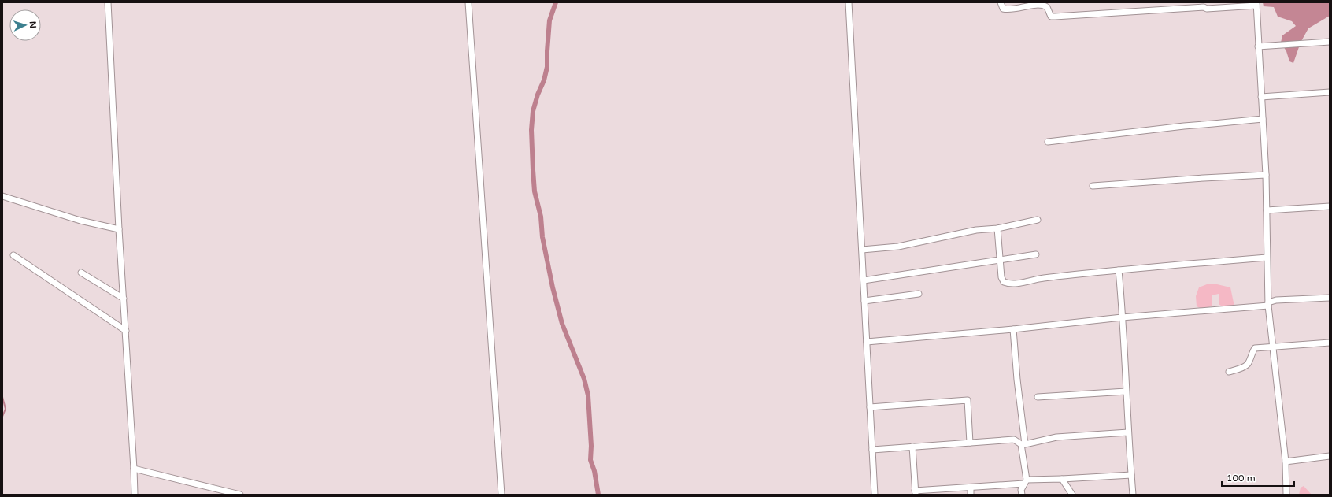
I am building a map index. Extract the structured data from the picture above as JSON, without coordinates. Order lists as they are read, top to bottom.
{
  "scale_bar": "100 m",
  "north": "right"
}
